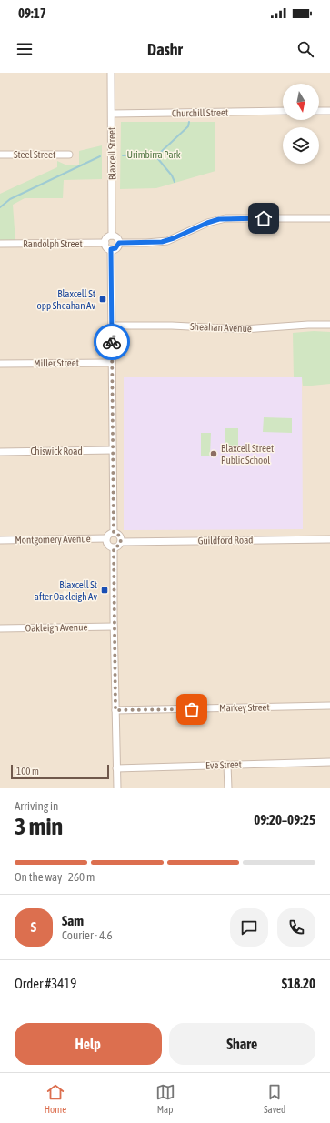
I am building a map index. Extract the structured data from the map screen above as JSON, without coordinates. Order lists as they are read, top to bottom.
{
  "streets": {
    "street": [
      "Churchill Street",
      "Blaxcell Street",
      "Steel Street",
      "Randolph Street",
      "Sheahan Avenue",
      "Miller Street",
      "Chiswick Road",
      "Montgomery Avenue",
      "Guildford Road",
      "Oakleigh Avenue",
      "Markey Street",
      "Eve Street"
    ]
  },
  "crossings": [
    ["Churchill Street", "Blaxcell Street"],
    ["Blaxcell Street", "Randolph Street"],
    ["Montgomery Avenue", "Guildford Road"]
  ],
  "parks": ["Urimbirra Park"],
  "places": {
    "transit": ["Blaxcell St opp Sheahan Av", "Blaxcell St after Oakleigh Av"],
    "other": ["Blaxcell Street Public School"]
  },
  "scale_bar": "100 m",
  "north": "bottom",
  "page": {
    "status": "09:17",
    "header": "Dashr",
    "scale": "100 m",
    "heading": ["3 min", "Arriving in", "09:20–09:25"],
    "panel": [
      "Sam",
      "Courier · 4.6",
      "Order #3419",
      "$18.20"
    ],
    "bar": "On the way · 260 m",
    "round": "S",
    "buttons": ["Help", "Share"],
    "tabs": ["Home", "Map", "Saved"]
  }
}
